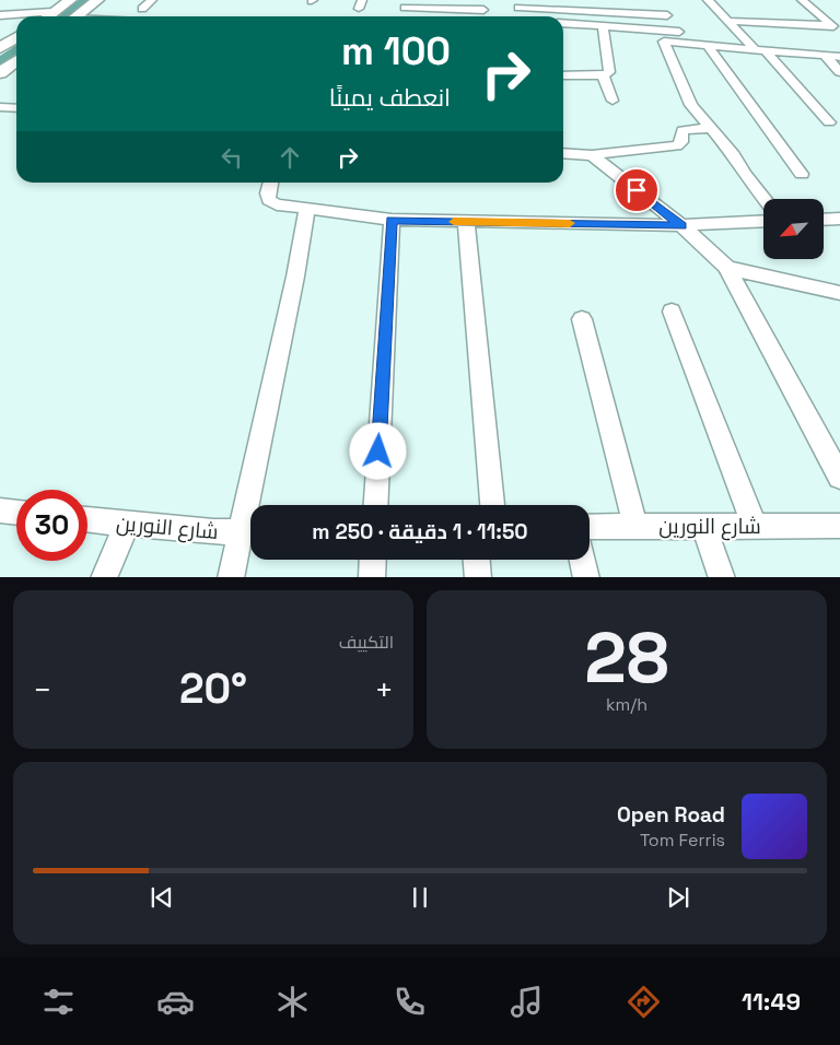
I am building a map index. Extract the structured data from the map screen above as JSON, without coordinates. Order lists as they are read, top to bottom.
{
  "streets": {
    "street": ["شارع النورين"]
  },
  "north": "bottom left",
  "page": {
    "turn": ["100 m", "انعطف يمينًا"],
    "limit": "30",
    "trip": "11:50 · 1 دقيقة · 250 m",
    "tile": [
      ["28", "km/h"],
      "التكييف"
    ],
    "heat": ["−", "20°", "+"],
    "song": ["Open Road", "Tom Ferris"],
    "tabs": "11:49"
  }
}
